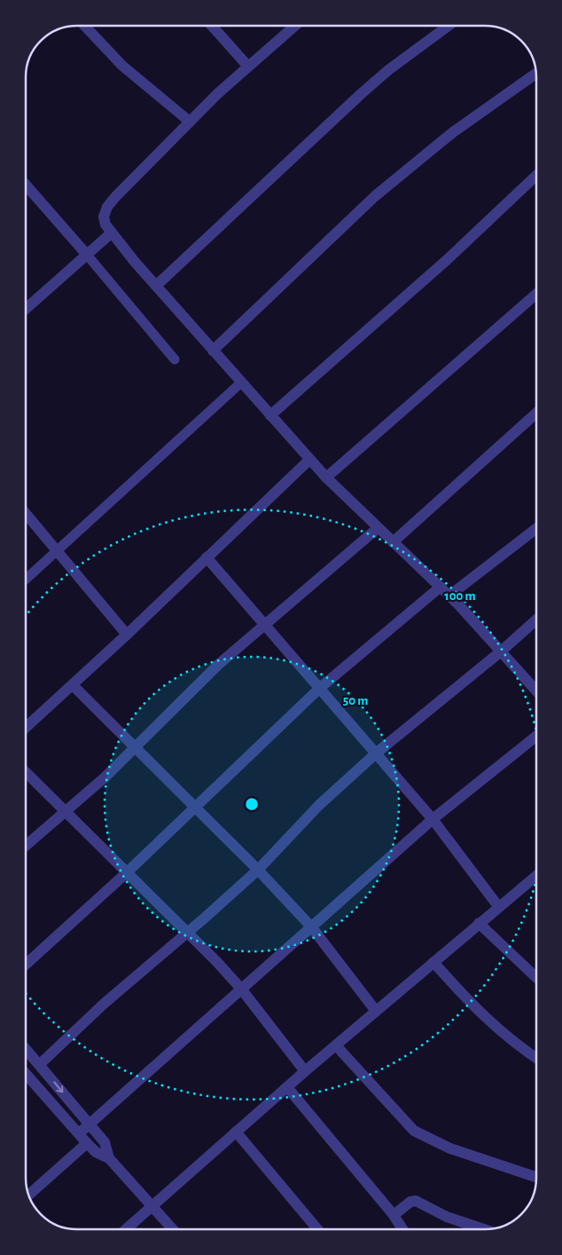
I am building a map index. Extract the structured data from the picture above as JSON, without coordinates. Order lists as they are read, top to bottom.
{
  "rings": ["100 m", "50 m"]
}
